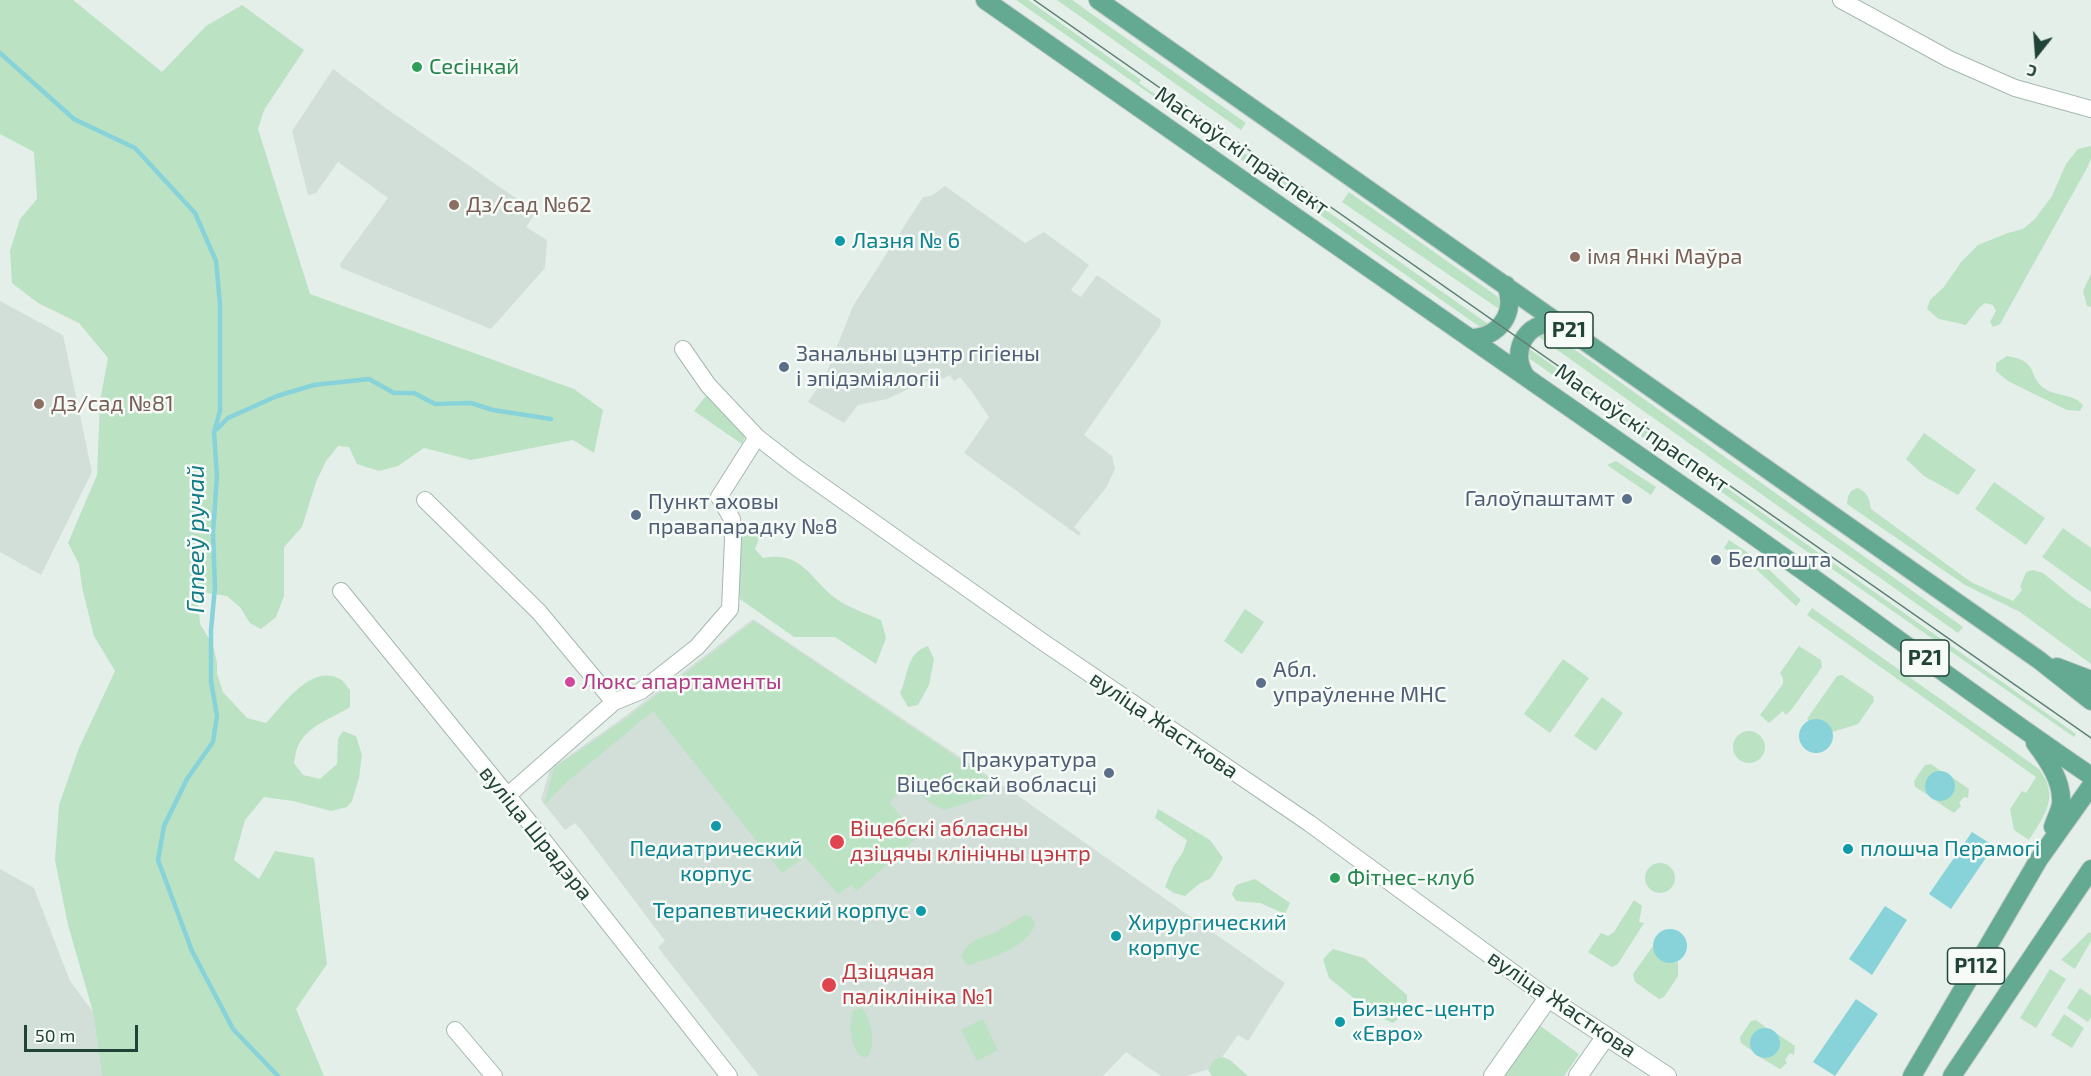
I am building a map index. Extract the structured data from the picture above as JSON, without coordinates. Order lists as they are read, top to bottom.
{
  "streets": {
    "main road": ["Маскоўскі праспект", "Р21", "Р112"],
    "street": ["вуліца Жасткова", "вуліца Шрадэра"]
  },
  "water": ["Гапееў ручай"],
  "places": [
    "Сесінкай",
    "Дз/сад №62",
    "Лазня № 6",
    "імя Янкі Маўра",
    "Занальны цэнтр гігіены і эпідэміялогіі",
    "Дз/сад №81",
    "Галоўпаштамт",
    "Пункт аховы правапарадку №8",
    "Белпошта",
    "Люкс апартаменты",
    "Абл. упраўленне МНС",
    "Пракуратура Віцебскай вобласці",
    "Педиатрический корпус",
    "Віцебскі абласны дзіцячы клінічны цэнтр",
    "плошча Перамогі",
    "Фітнес-клуб",
    "Терапевтический корпус",
    "Хирургический корпус",
    "Дзіцячая паліклініка №1",
    "Бизнес-центр «Евро»"
  ],
  "scale_bar": "50 m",
  "north": "bottom"
}
